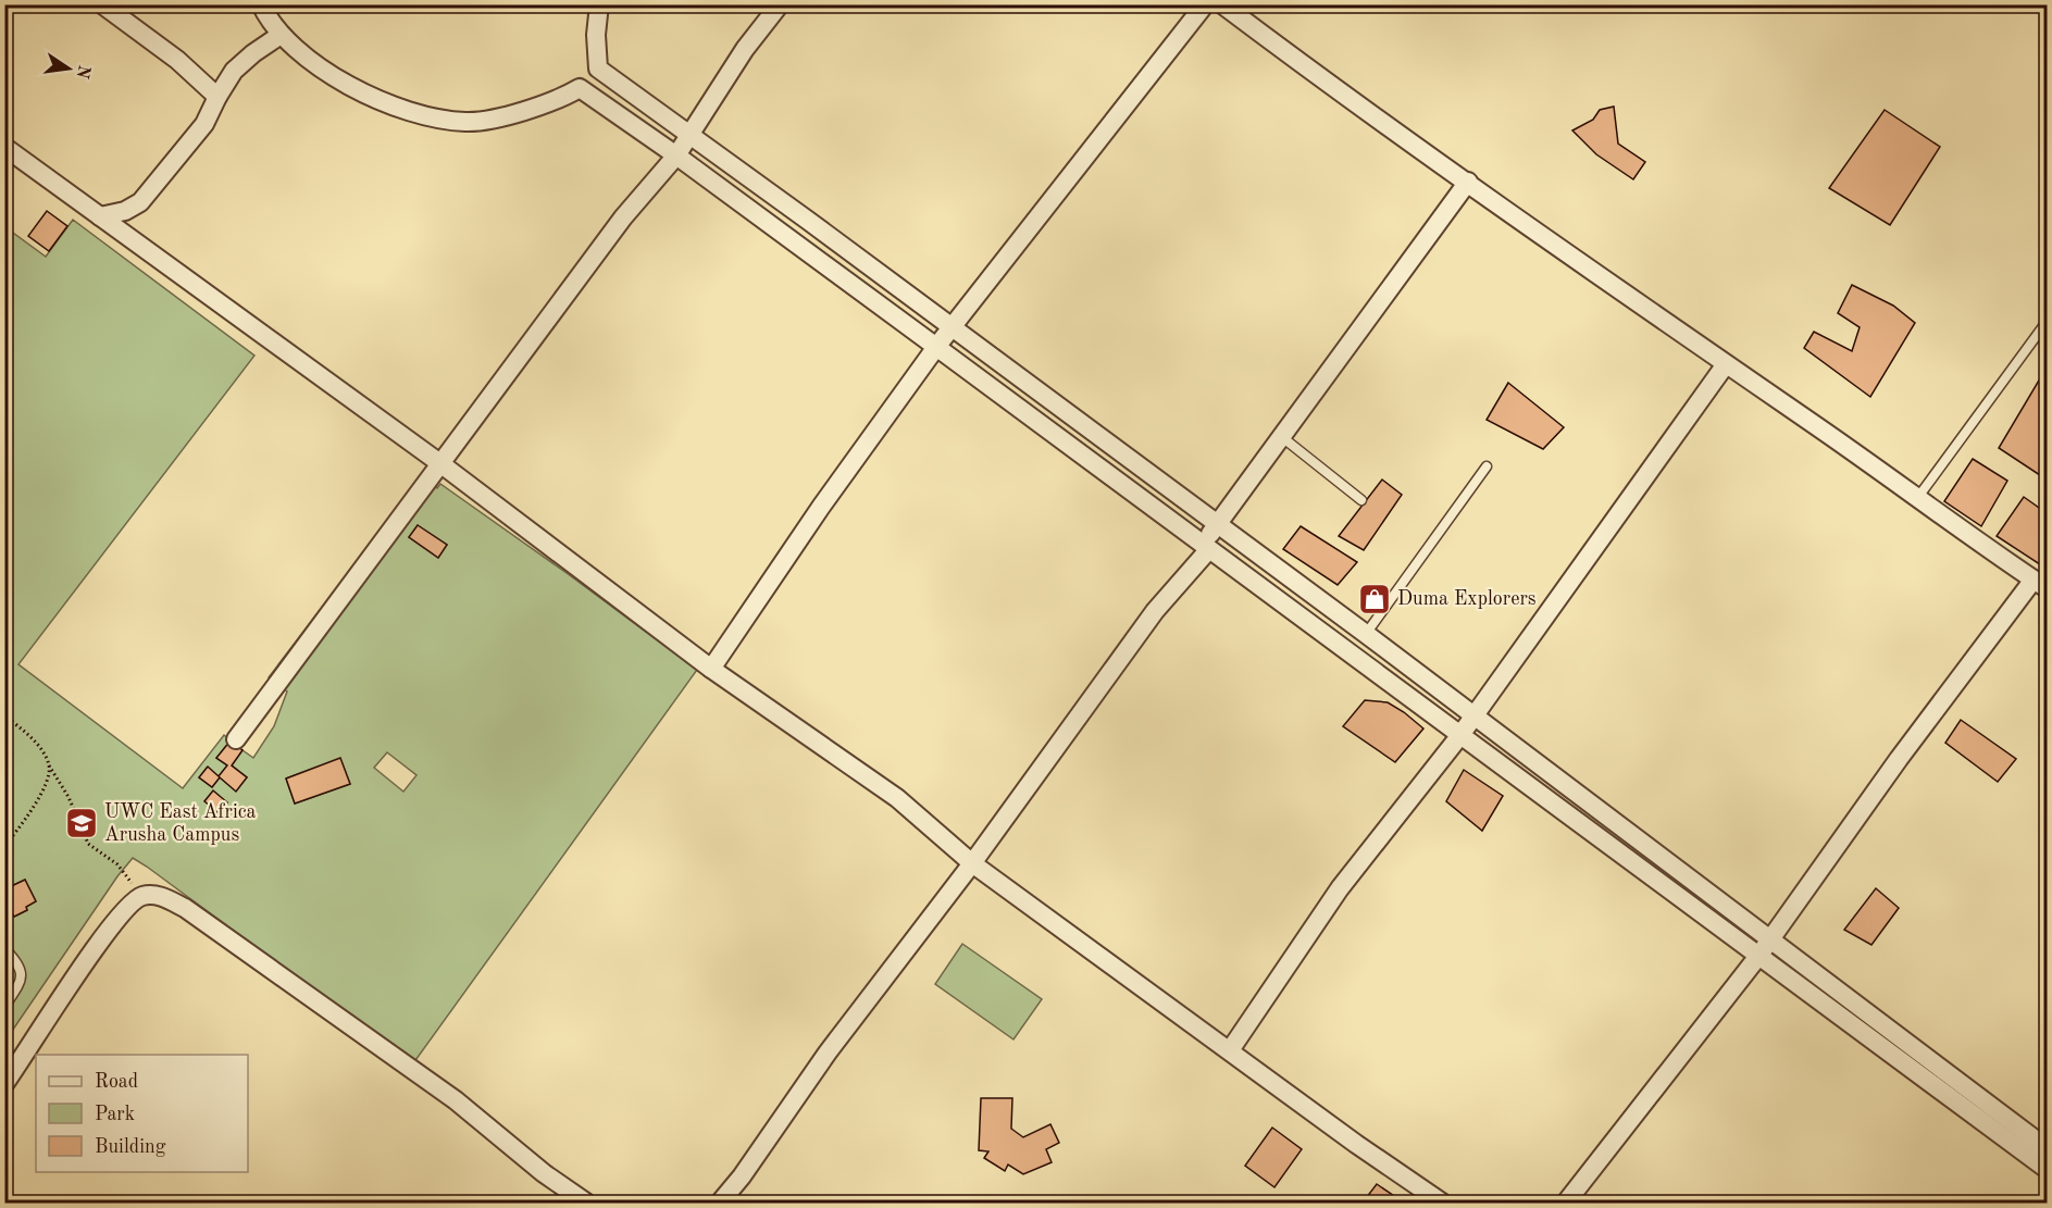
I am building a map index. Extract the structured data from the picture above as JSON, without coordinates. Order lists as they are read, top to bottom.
{
  "places": {
    "shop": ["Duma Explorers"],
    "school or university": ["UWC East Africa Arusha Campus"]
  },
  "legend": ["Road", "Park", "Building"],
  "north": "right"
}
